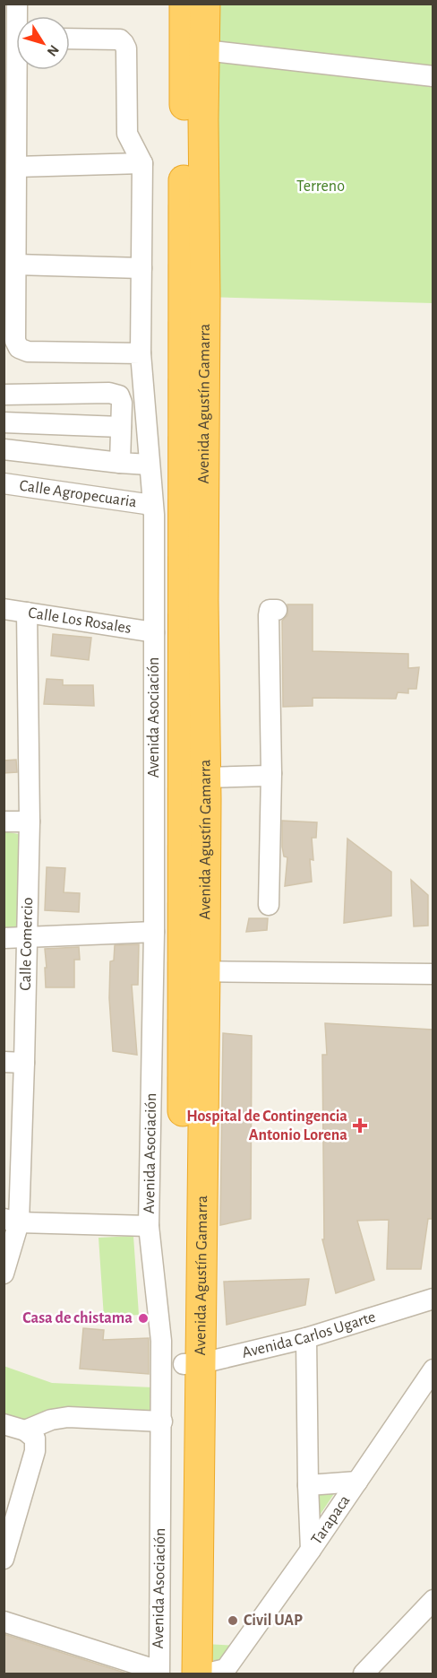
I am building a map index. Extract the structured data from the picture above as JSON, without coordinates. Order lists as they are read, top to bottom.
{
  "streets": {
    "highway": ["Avenida Agustín Gamarra"],
    "street": [
      "Calle Agropecuaria",
      "Calle Los Rosales",
      "Avenida Asociación",
      "Calle Comercio",
      "Avenida Carlos Ugarte",
      "Tarapaca"
    ]
  },
  "crossings": [
    ["Avenida Agustín Gamarra", "Avenida Asociación"],
    ["Avenida Agustín Gamarra", "Avenida Carlos Ugarte"],
    ["Calle Agropecuaria", "Avenida Asociación"],
    ["Calle Los Rosales", "Avenida Asociación"],
    ["Calle Los Rosales", "Calle Comercio"]
  ],
  "parks": ["Terreno"],
  "places": {
    "health": ["Hospital de Contingencia Antonio Lorena"],
    "other": ["Casa de chistama", "Civil UAP"]
  },
  "north": "bottom right"
}
